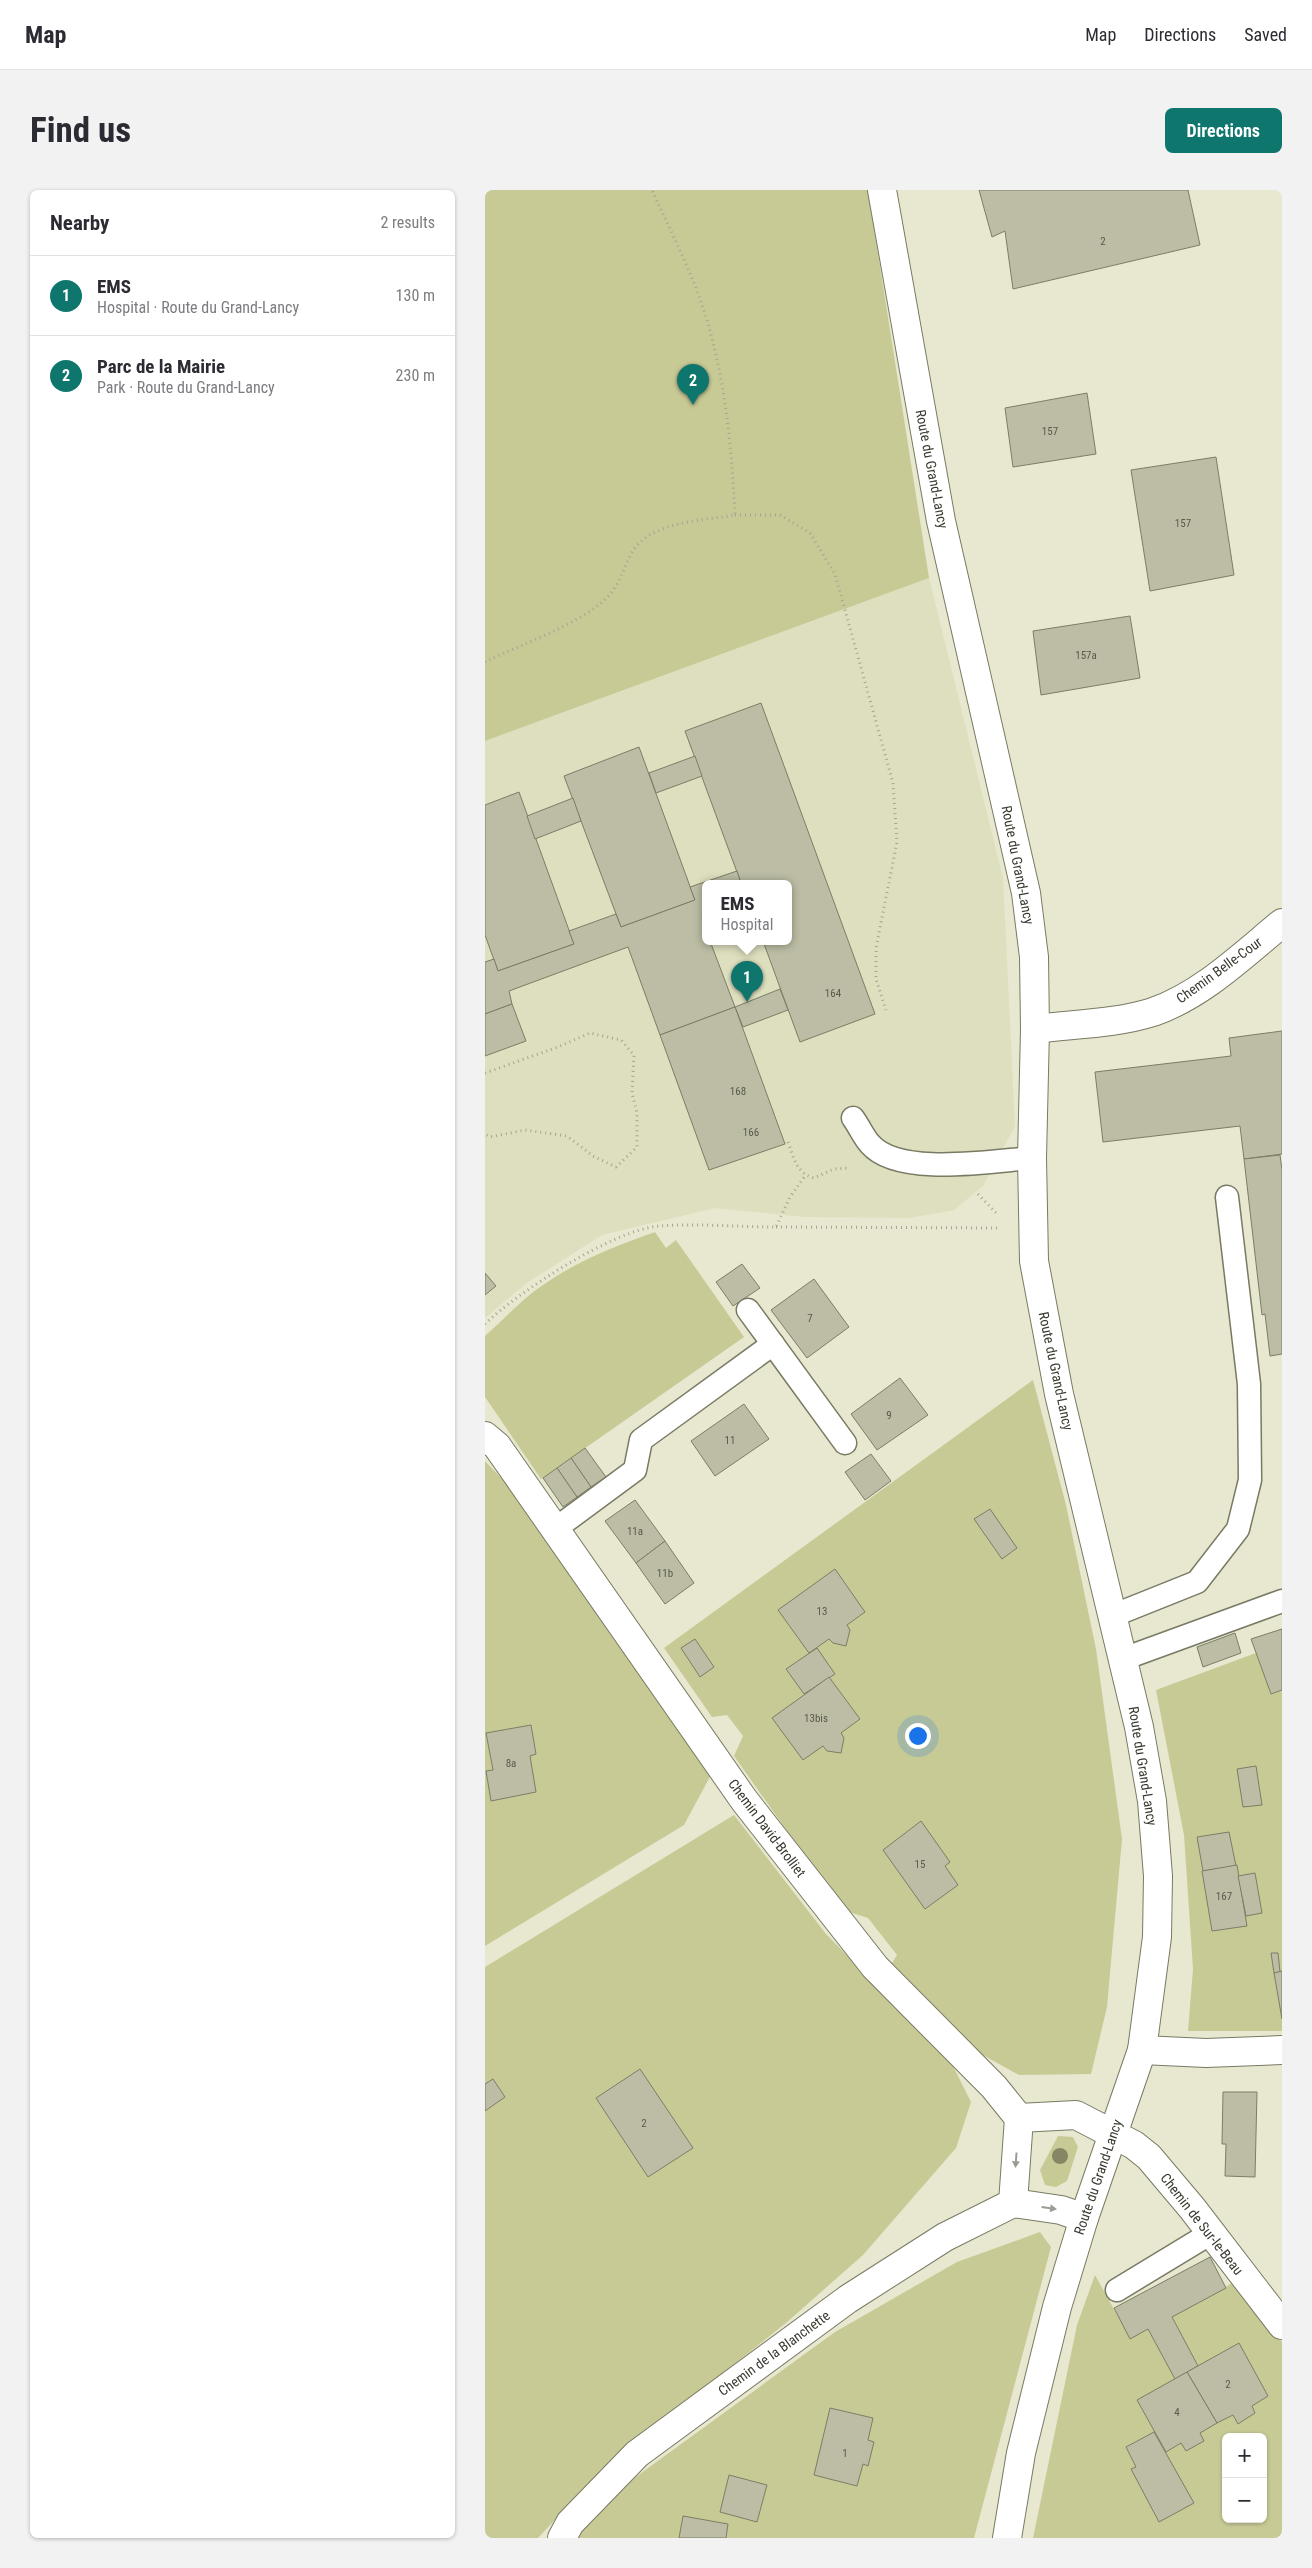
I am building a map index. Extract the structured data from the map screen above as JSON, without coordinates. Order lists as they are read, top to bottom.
{
  "streets": {
    "street": [
      "Route du Grand-Lancy",
      "Chemin Belle-Cour",
      "Chemin David-Brolliet",
      "Chemin de Sur-le-Beau",
      "Chemin de la Blanchette"
    ]
  },
  "crossings": [
    ["Route du Grand-Lancy", "Chemin Belle-Cour"],
    ["Route du Grand-Lancy", "Chemin de Sur-le-Beau"]
  ],
  "house_numbers": [
    "2",
    "157",
    "157",
    "157a",
    "164",
    "168",
    "166",
    "7",
    "9",
    "11",
    "11a",
    "11b",
    "13",
    "13bis",
    "8a",
    "15",
    "167",
    "2",
    "2",
    "4",
    "1"
  ],
  "page": {
    "header": "Map",
    "nav": ["Map", "Directions", "Saved"],
    "buttons": "Directions",
    "title": "Find us",
    "heading": ["Nearby", "2 results"],
    "list": [
      {
        "mark": "1",
        "name": "EMS",
        "note": "Hospital · Route du Grand-Lancy",
        "value": "130 m"
      },
      {
        "mark": "2",
        "name": "Parc de la Mairie",
        "note": "Park · Route du Grand-Lancy",
        "value": "230 m"
      }
    ],
    "pins": ["2", "1"],
    "popup": ["EMS", "Hospital"],
    "map_buttons": ["+", "−"]
  }
}
